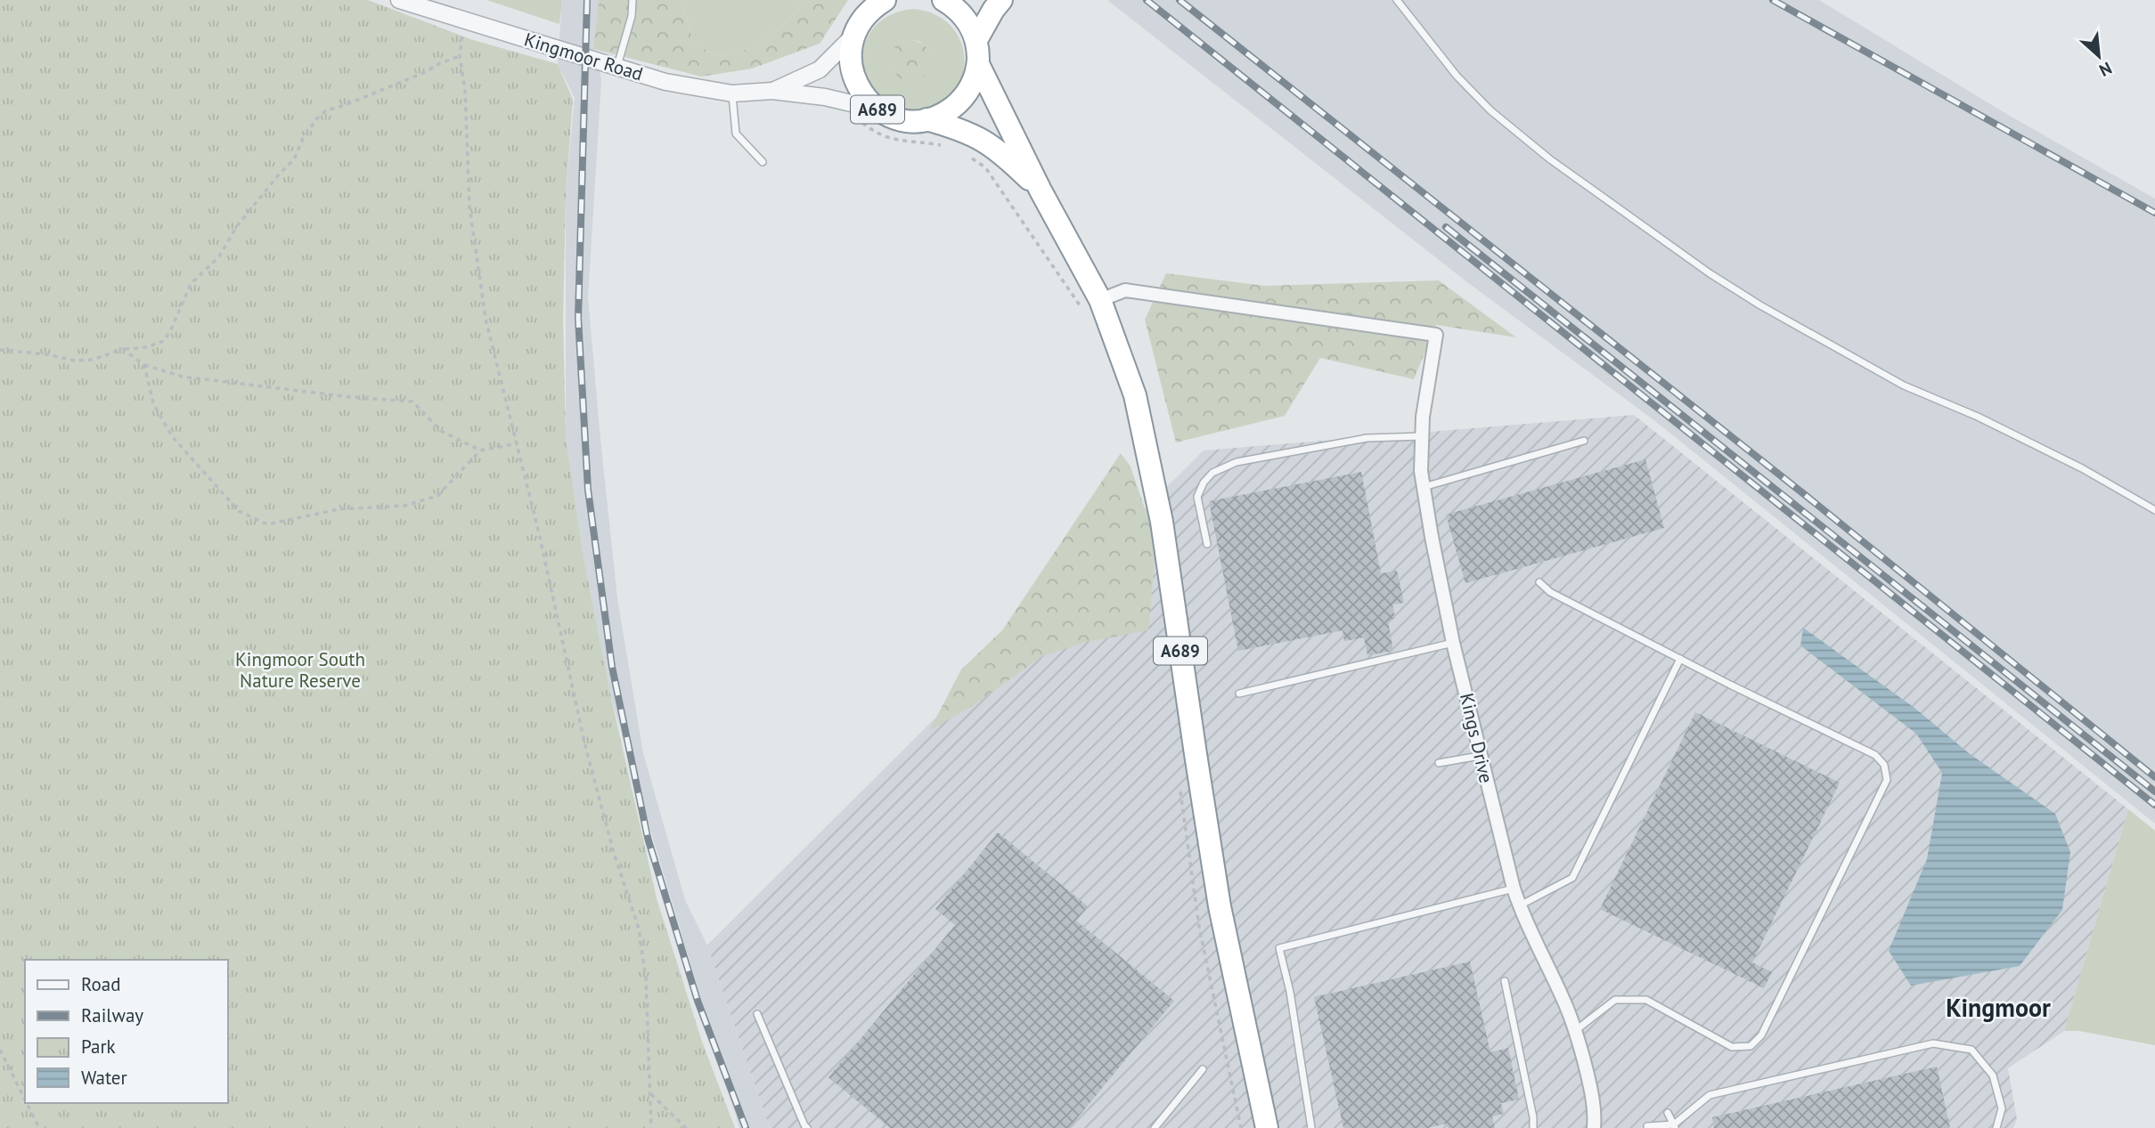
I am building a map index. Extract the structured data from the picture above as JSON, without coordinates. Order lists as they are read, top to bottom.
{
  "streets": {
    "highway": ["A689"],
    "street": ["Kingmoor Road", "Kings Drive"]
  },
  "crossings": [
    ["Kingmoor Road", "A689"],
    ["A689", "Kings Drive"]
  ],
  "districts": ["Kingmoor"],
  "parks": ["Kingmoor South Nature Reserve"],
  "legend": [
    "Road",
    "Railway",
    "Park",
    "Water"
  ],
  "north": "bottom right"
}
